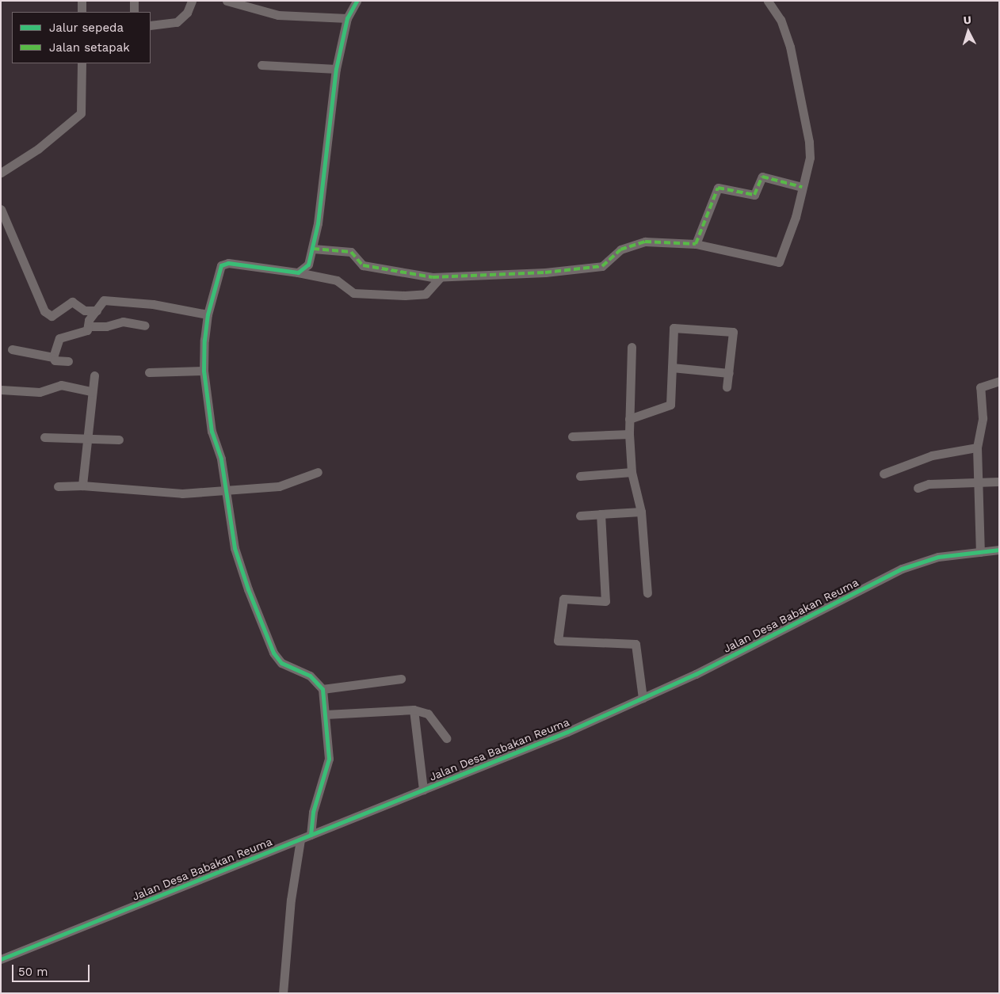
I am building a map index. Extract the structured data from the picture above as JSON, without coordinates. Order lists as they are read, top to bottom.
{
  "streets": {
    "street": ["Jalan Desa Babakan Reuma"]
  },
  "legend": ["Jalur sepeda", "Jalan setapak"],
  "scale_bar": "50 m",
  "north": "top"
}
